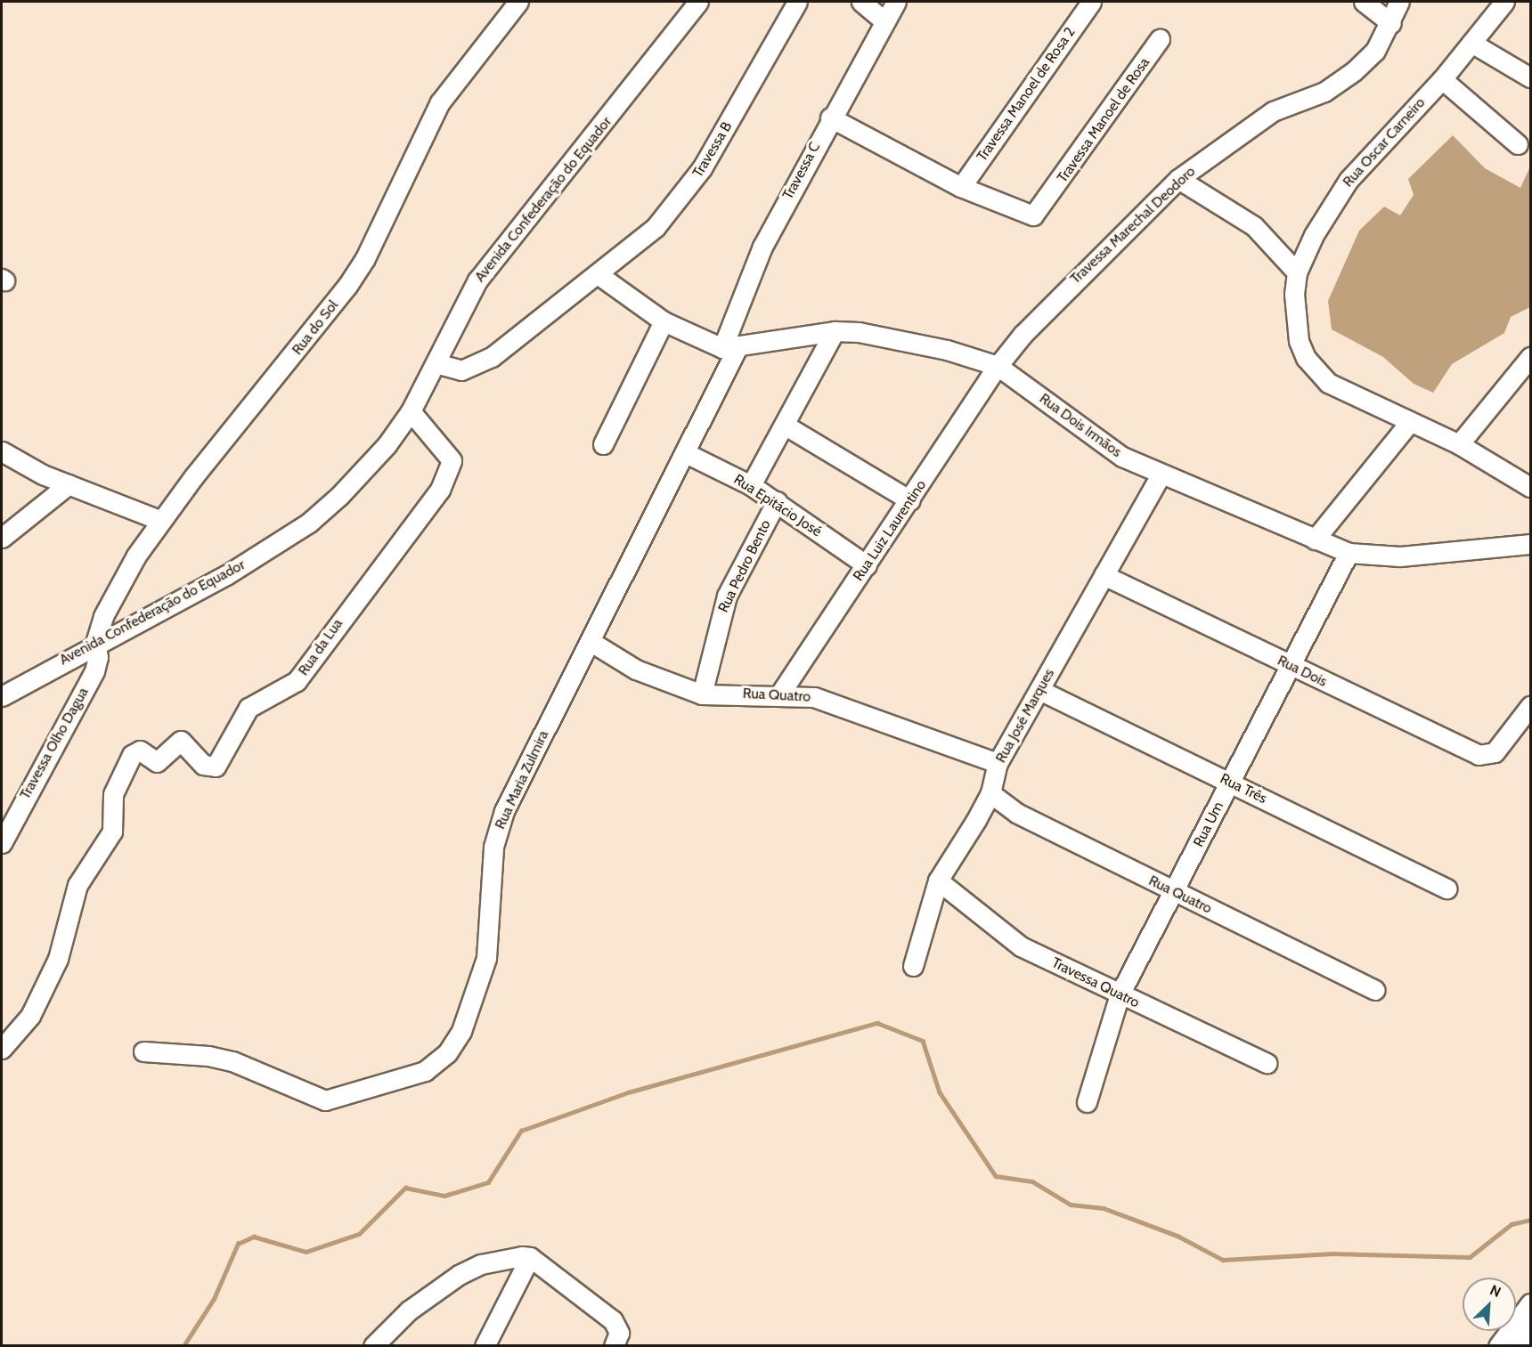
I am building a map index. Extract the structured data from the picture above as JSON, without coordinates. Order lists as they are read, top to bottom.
{
  "streets": {
    "street": [
      "Travessa Manoel de Rosa 2",
      "Travessa Manoel de Rosa",
      "Rua Oscar Carneiro",
      "Travessa B",
      "Travessa C",
      "Avenida Confederação do Equador",
      "Travessa Marechal Deodoro",
      "Rua do Sol",
      "Rua Dois Irmãos",
      "Rua Epitácio José",
      "Rua Luiz Laurentino",
      "Rua Pedro Bento",
      "Rua da Lua",
      "Rua Dois",
      "Rua Quatro",
      "Rua José Marques",
      "Travessa Olho Dagua",
      "Rua Maria Zulmira",
      "Rua Três",
      "Rua Um",
      "Travessa Quatro"
    ]
  },
  "crossings": [
    ["Travessa Manoel de Rosa 2", "Travessa Manoel de Rosa"],
    ["Travessa B", "Avenida Confederação do Equador"],
    ["Travessa C", "Rua Dois Irmãos"],
    ["Travessa C", "Rua Maria Zulmira"],
    ["Avenida Confederação do Equador", "Rua do Sol"],
    ["Avenida Confederação do Equador", "Rua da Lua"],
    ["Avenida Confederação do Equador", "Travessa Olho Dagua"],
    ["Travessa Marechal Deodoro", "Rua Dois Irmãos"],
    ["Travessa Marechal Deodoro", "Rua Luiz Laurentino"],
    ["Rua do Sol", "Travessa Olho Dagua"],
    ["Rua Dois Irmãos", "Rua Luiz Laurentino"],
    ["Rua Dois Irmãos", "Rua José Marques"],
    ["Rua Dois Irmãos", "Rua Maria Zulmira"],
    ["Rua Dois Irmãos", "Rua Um"],
    ["Rua Epitácio José", "Rua Luiz Laurentino"],
    ["Rua Epitácio José", "Rua Pedro Bento"],
    ["Rua Epitácio José", "Rua Maria Zulmira"],
    ["Rua Luiz Laurentino", "Rua Quatro"],
    ["Rua Pedro Bento", "Rua Quatro"],
    ["Rua Dois", "Rua José Marques"],
    ["Rua Dois", "Rua Um"],
    ["Rua Quatro", "Rua José Marques"],
    ["Rua Quatro", "Rua Maria Zulmira"],
    ["Rua Quatro", "Rua Um"],
    ["Rua José Marques", "Rua Três"],
    ["Rua José Marques", "Travessa Quatro"],
    ["Rua Três", "Rua Um"],
    ["Rua Um", "Travessa Quatro"]
  ],
  "north": "top right"
}
